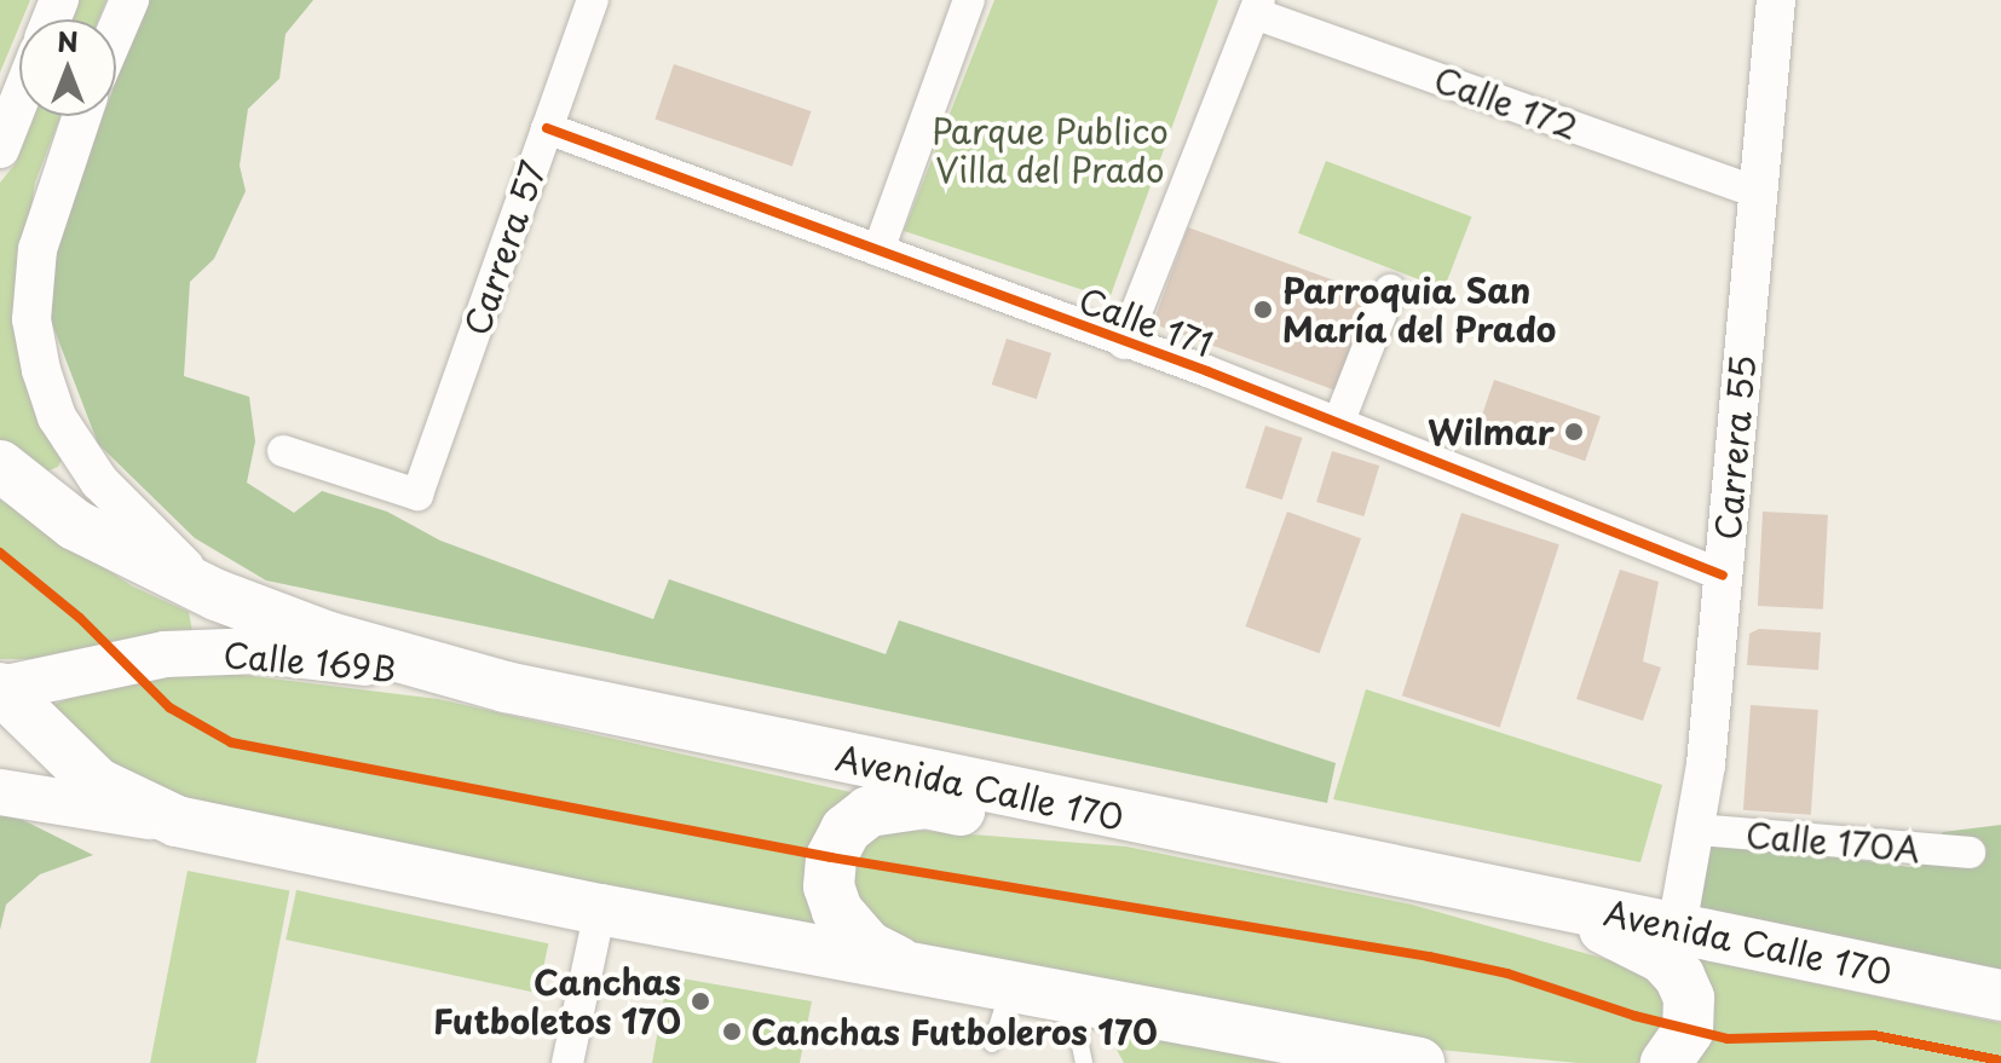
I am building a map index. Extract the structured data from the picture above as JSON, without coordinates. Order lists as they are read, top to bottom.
{
  "streets": {
    "main road": ["Calle 169B", "Avenida Calle 170"],
    "street": [
      "Calle 172",
      "Carrera 57",
      "Calle 171",
      "Carrera 55",
      "Calle 170A"
    ]
  },
  "crossings": [
    ["Calle 172", "Carrera 55"],
    ["Carrera 57", "Calle 171"],
    ["Calle 171", "Carrera 55"],
    ["Carrera 55", "Avenida Calle 170"],
    ["Carrera 55", "Calle 170A"],
    ["Calle 169B", "Avenida Calle 170"]
  ],
  "parks": ["Parque Publico Villa del Prado"],
  "places": [
    "Parroquia San María del Prado",
    "Wilmar",
    "Canchas Futboletos 170",
    "Canchas Futboleros 170"
  ],
  "north": "top"
}
